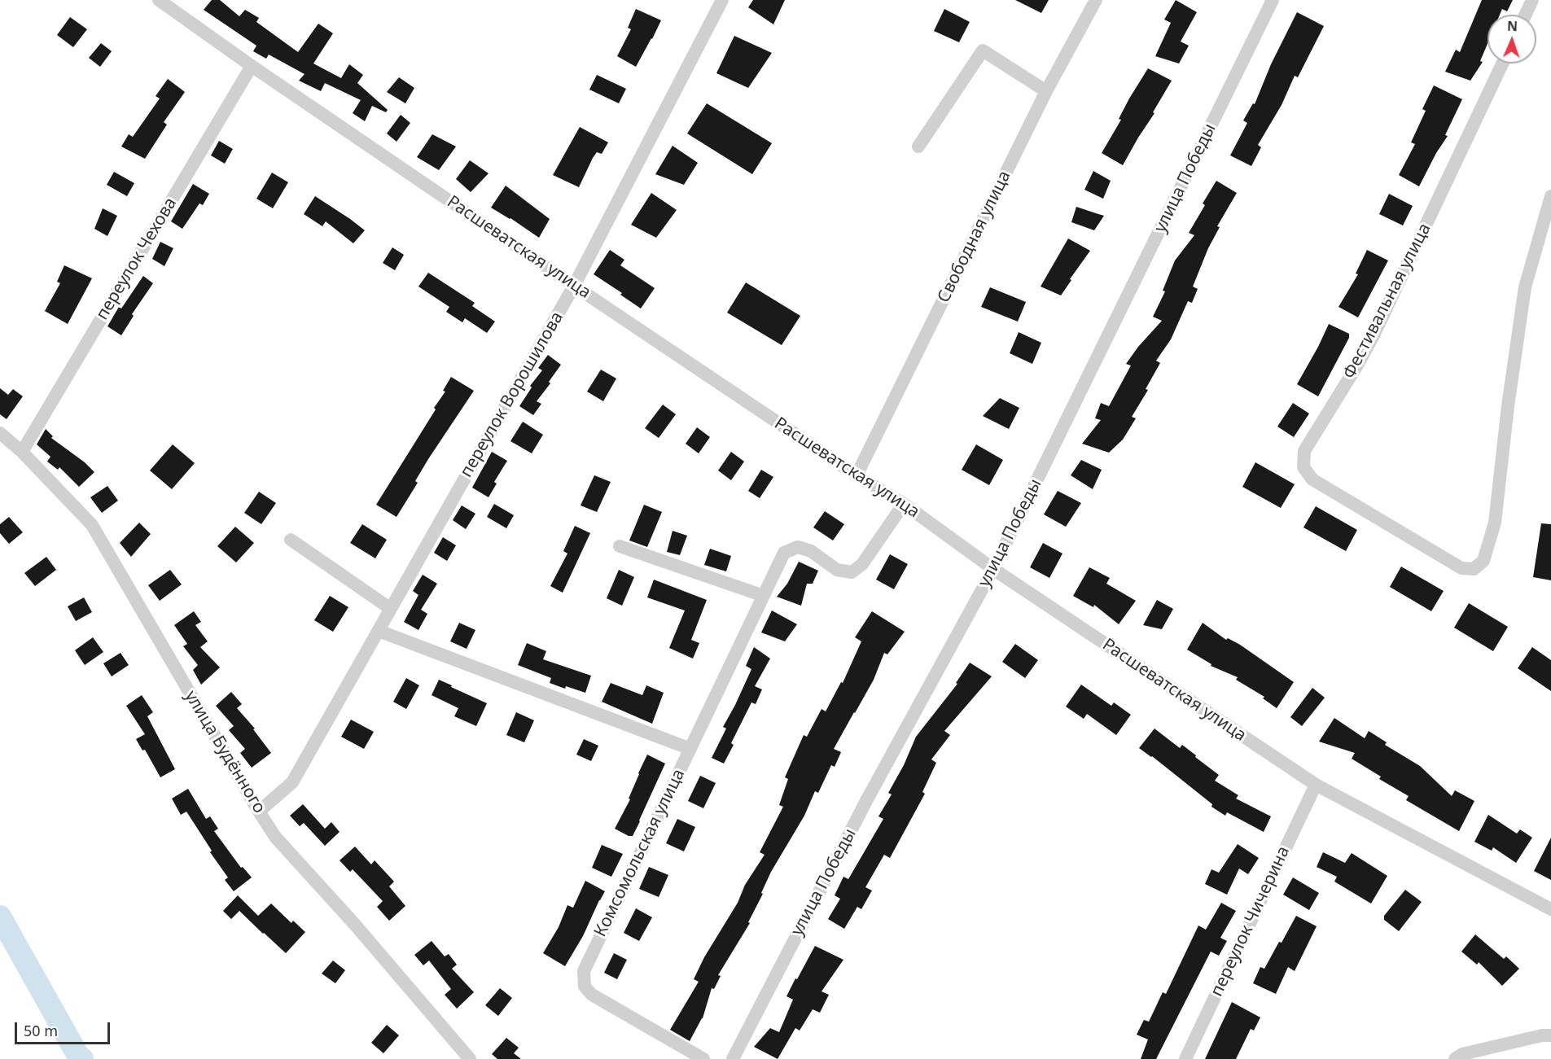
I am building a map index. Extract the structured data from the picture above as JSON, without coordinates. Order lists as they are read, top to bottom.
{
  "streets": {
    "street": [
      "улица Победы",
      "Свободная улица",
      "Расшеватская улица",
      "переулок Чехова",
      "Фестивальная улица",
      "переулок Ворошилова",
      "улица Будённого",
      "Комсомольская улица",
      "переулок Чичерина"
    ]
  },
  "crossings": [
    ["улица Победы", "Расшеватская улица"],
    ["Свободная улица", "Расшеватская улица"],
    ["Расшеватская улица", "переулок Чехова"],
    ["Расшеватская улица", "переулок Ворошилова"],
    ["Расшеватская улица", "Комсомольская улица"],
    ["Расшеватская улица", "переулок Чичерина"],
    ["переулок Чехова", "улица Будённого"],
    ["переулок Ворошилова", "улица Будённого"]
  ],
  "scale_bar": "50 m",
  "north": "top"
}
